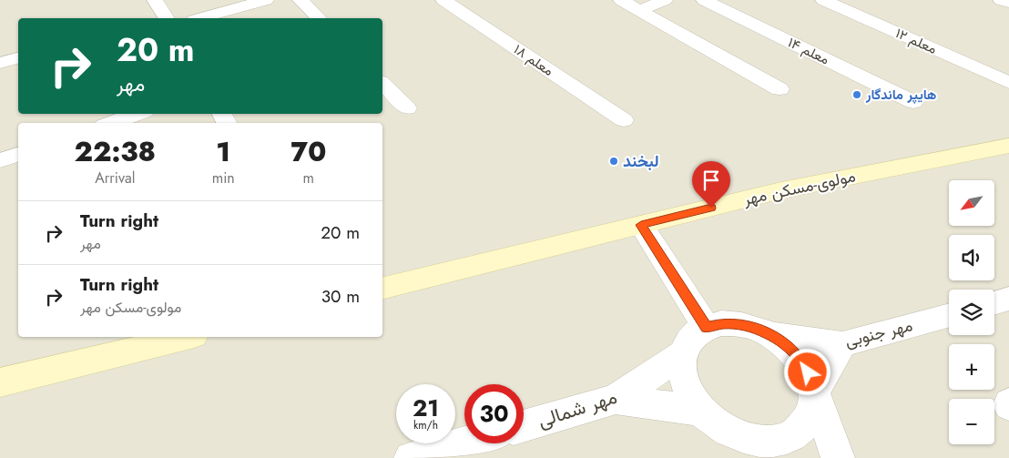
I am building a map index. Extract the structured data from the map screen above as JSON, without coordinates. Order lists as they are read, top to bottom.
{
  "streets": {
    "main road": ["مولوی-مسکن مهر"],
    "street": [
      "معلم ۱۲",
      "معلم ۱۴",
      "معلم ۱۸",
      "مهر جنوبی",
      "مهر شمالی"
    ]
  },
  "crossings": [
    ["مهر جنوبی", "مهر شمالی"]
  ],
  "places": ["هایپر ماندگار", "لبخند"],
  "north": "bottom left",
  "page": {
    "turn": ["20 m", "مهر"],
    "eta": [
      "22:38",
      "Arrival",
      "1",
      "min",
      "70",
      "m"
    ],
    "map_buttons": ["+", "−"],
    "list": [
      {
        "name": "Turn right",
        "note": "مهر",
        "value": "20 m"
      },
      {
        "name": "Turn right",
        "note": "مولوی-مسکن مهر",
        "value": "30 m"
      }
    ],
    "speed": "21 km/h",
    "limit": "30"
  }
}
